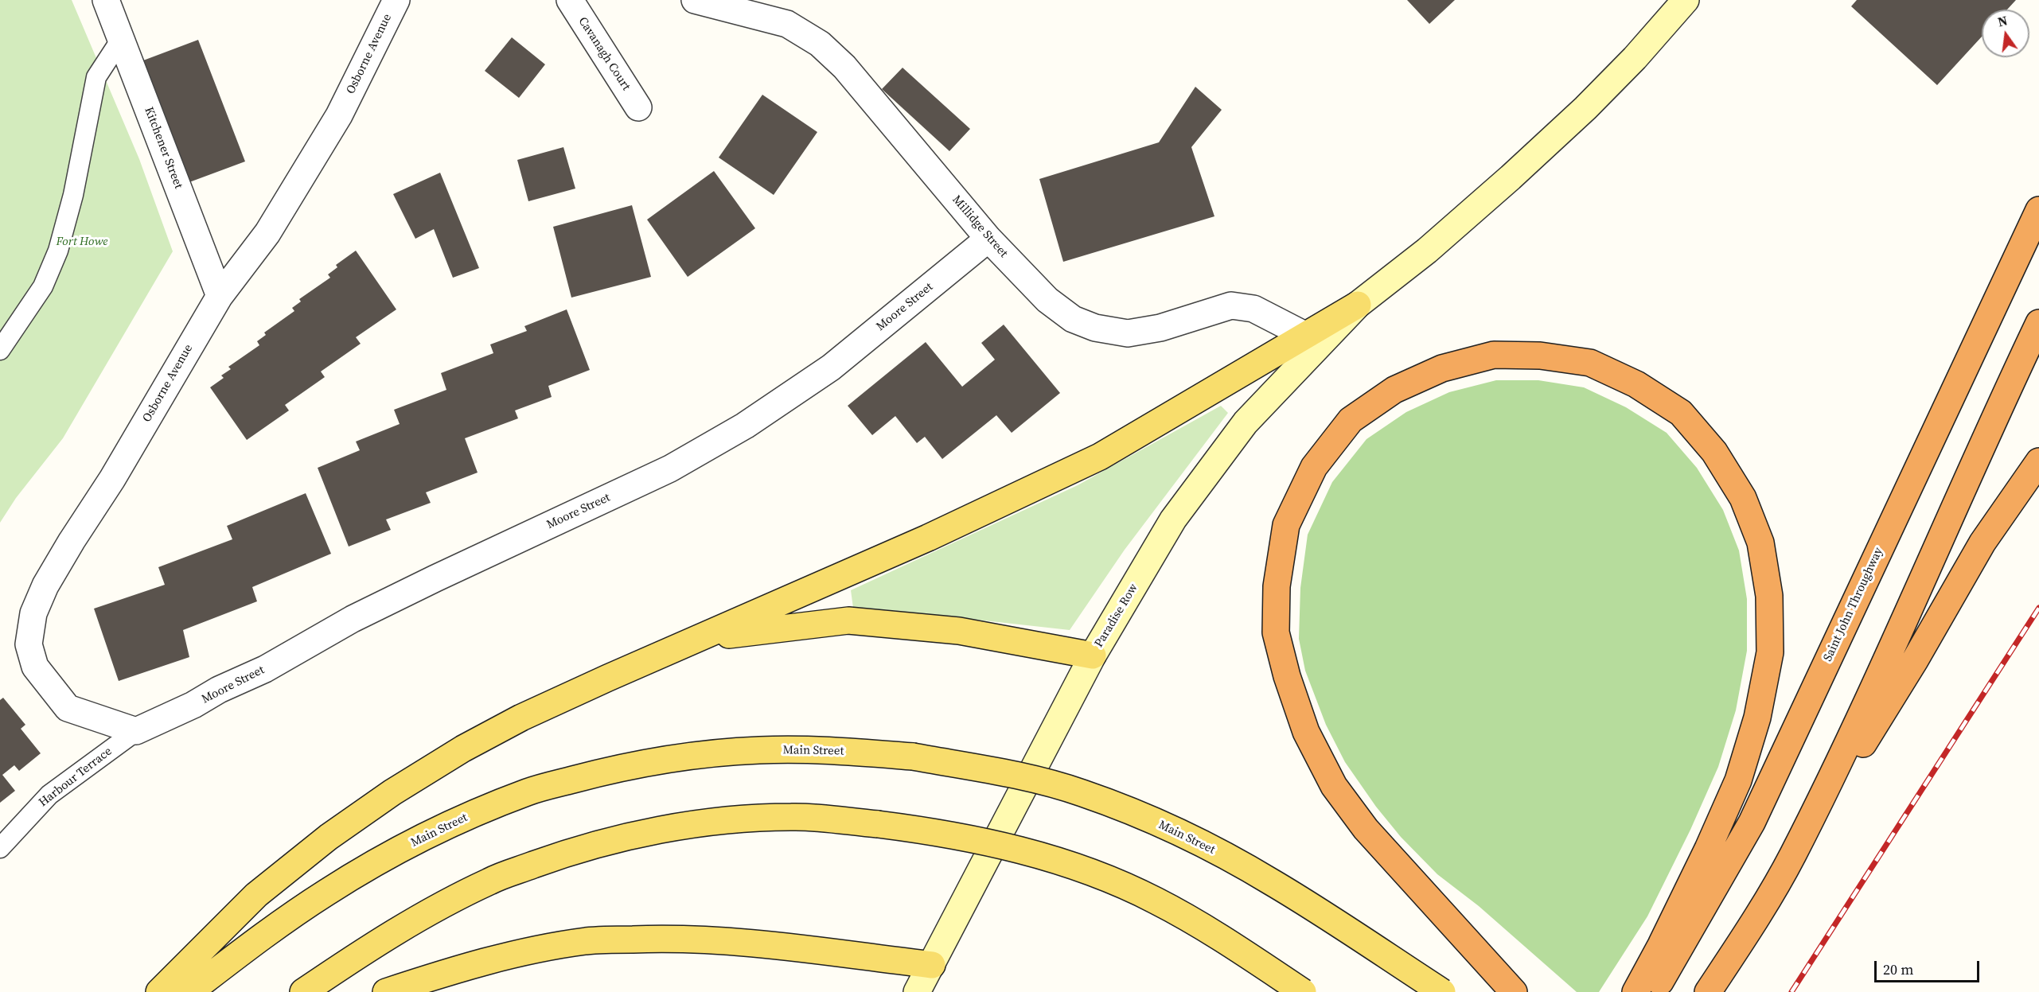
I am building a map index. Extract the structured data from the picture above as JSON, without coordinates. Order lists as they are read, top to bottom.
{
  "streets": {
    "highway": ["Saint John Throughway"],
    "main road": ["Paradise Row", "Main Street"],
    "street": [
      "Osborne Avenue",
      "Cavanagh Court",
      "Kitchener Street",
      "Millidge Street",
      "Moore Street"
    ],
    "lane": ["Harbour Terrace"]
  },
  "crossings": [
    ["Osborne Avenue", "Kitchener Street"],
    ["Osborne Avenue", "Moore Street"],
    ["Osborne Avenue", "Harbour Terrace"],
    ["Millidge Street", "Moore Street"],
    ["Moore Street", "Harbour Terrace"]
  ],
  "parks": ["Fort Howe"],
  "scale_bar": "20 m",
  "north": "top"
}
